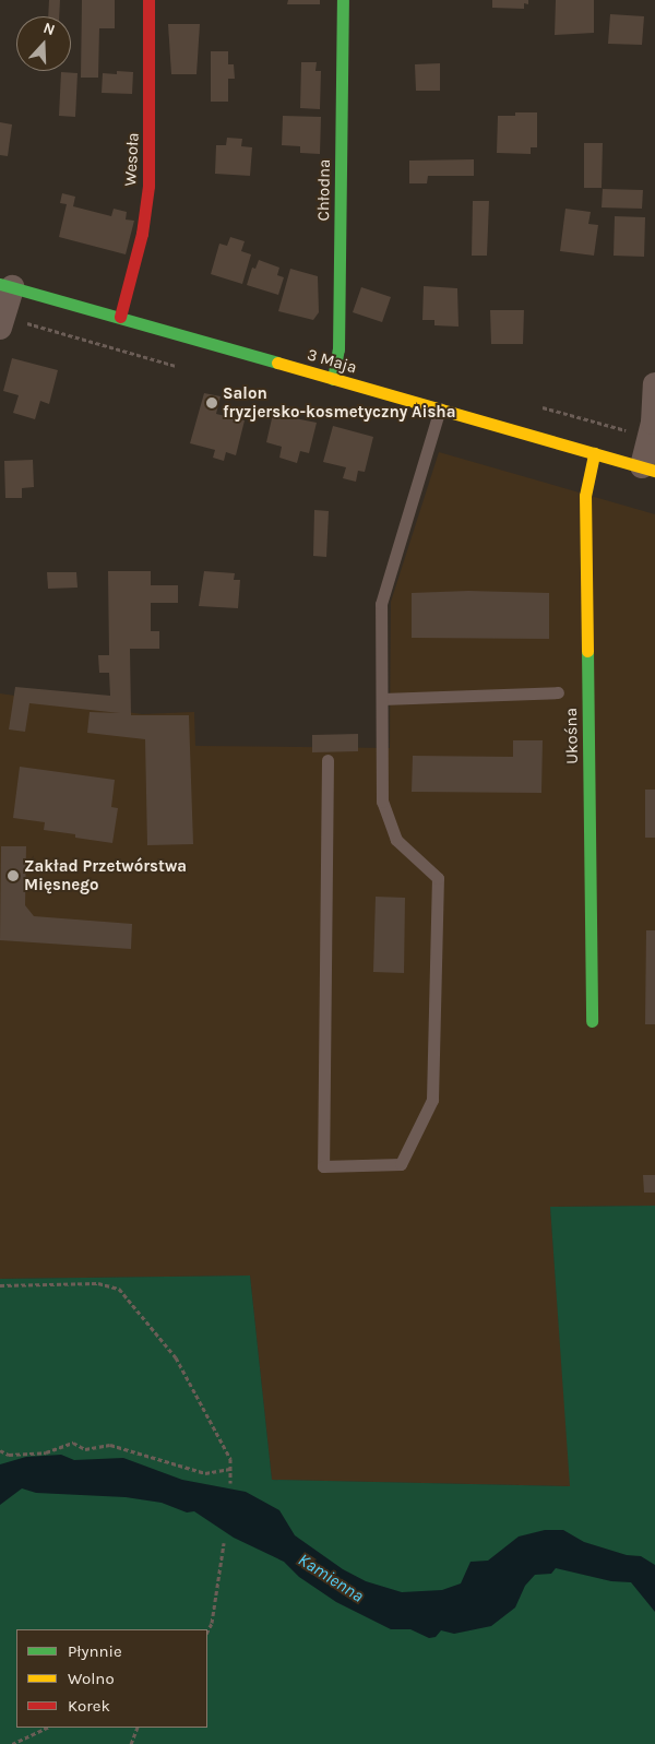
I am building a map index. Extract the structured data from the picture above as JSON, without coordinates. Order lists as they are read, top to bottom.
{
  "streets": {
    "street": [
      "Wesoła",
      "Chłodna",
      "3 Maja",
      "Ukośna"
    ]
  },
  "crossings": [
    ["Wesoła", "3 Maja"],
    ["Chłodna", "3 Maja"],
    ["3 Maja", "Ukośna"]
  ],
  "water": ["Kamienna"],
  "places": ["Salon fryzjersko-kosmetyczny Aisha", "Zakład Przetwórstwa Mięsnego"],
  "legend": ["Płynnie", "Wolno", "Korek"],
  "north": "top"
}
